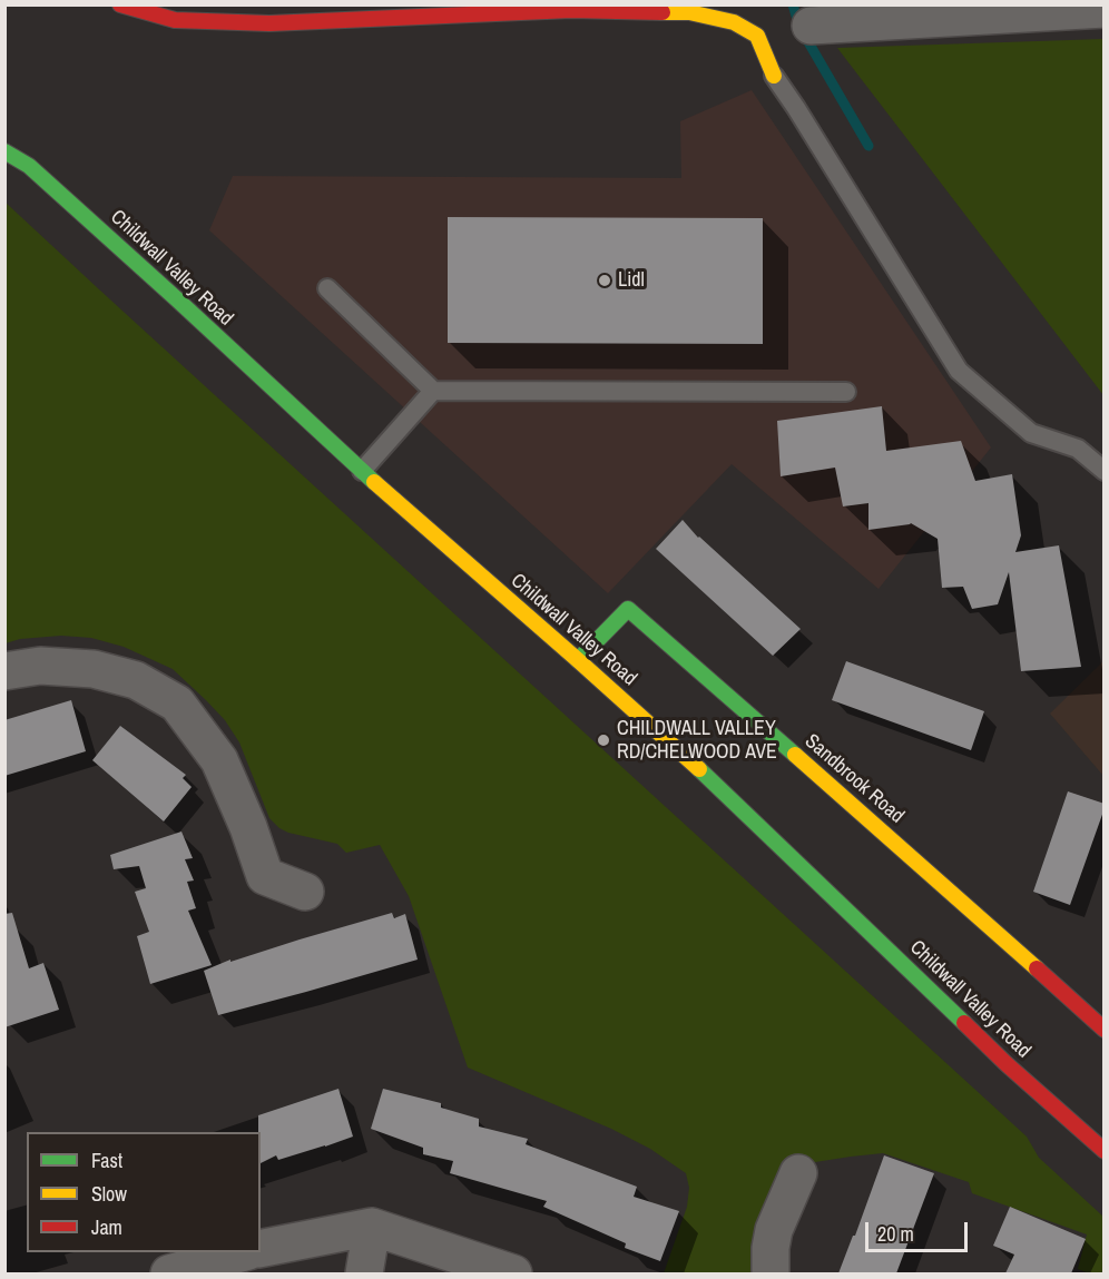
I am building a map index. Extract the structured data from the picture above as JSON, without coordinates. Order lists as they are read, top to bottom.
{
  "streets": {
    "main road": ["Childwall Valley Road", "Sandbrook Road"]
  },
  "crossings": [
    ["Childwall Valley Road", "Sandbrook Road"]
  ],
  "places": ["Lidl", "CHILDWALL VALLEY RD/CHELWOOD AVE"],
  "legend": ["Fast", "Slow", "Jam"],
  "scale_bar": "20 m"
}
